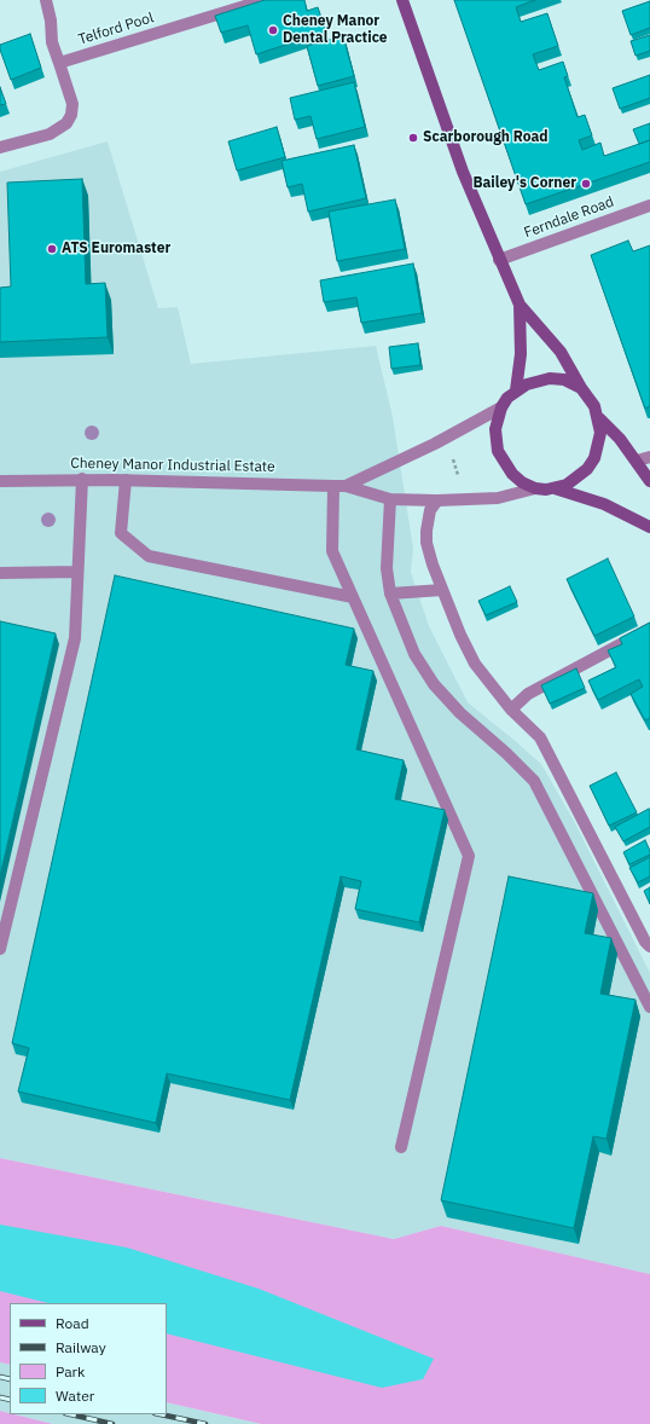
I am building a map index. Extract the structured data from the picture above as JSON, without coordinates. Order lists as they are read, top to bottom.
{
  "streets": {
    "street": ["Telford Pool", "Ferndale Road", "Cheney Manor Industrial Estate"]
  },
  "places": [
    "Cheney Manor Dental Practice",
    "Scarborough Road",
    "Bailey's Corner",
    "ATS Euromaster"
  ],
  "legend": [
    "Road",
    "Railway",
    "Park",
    "Water"
  ]
}
